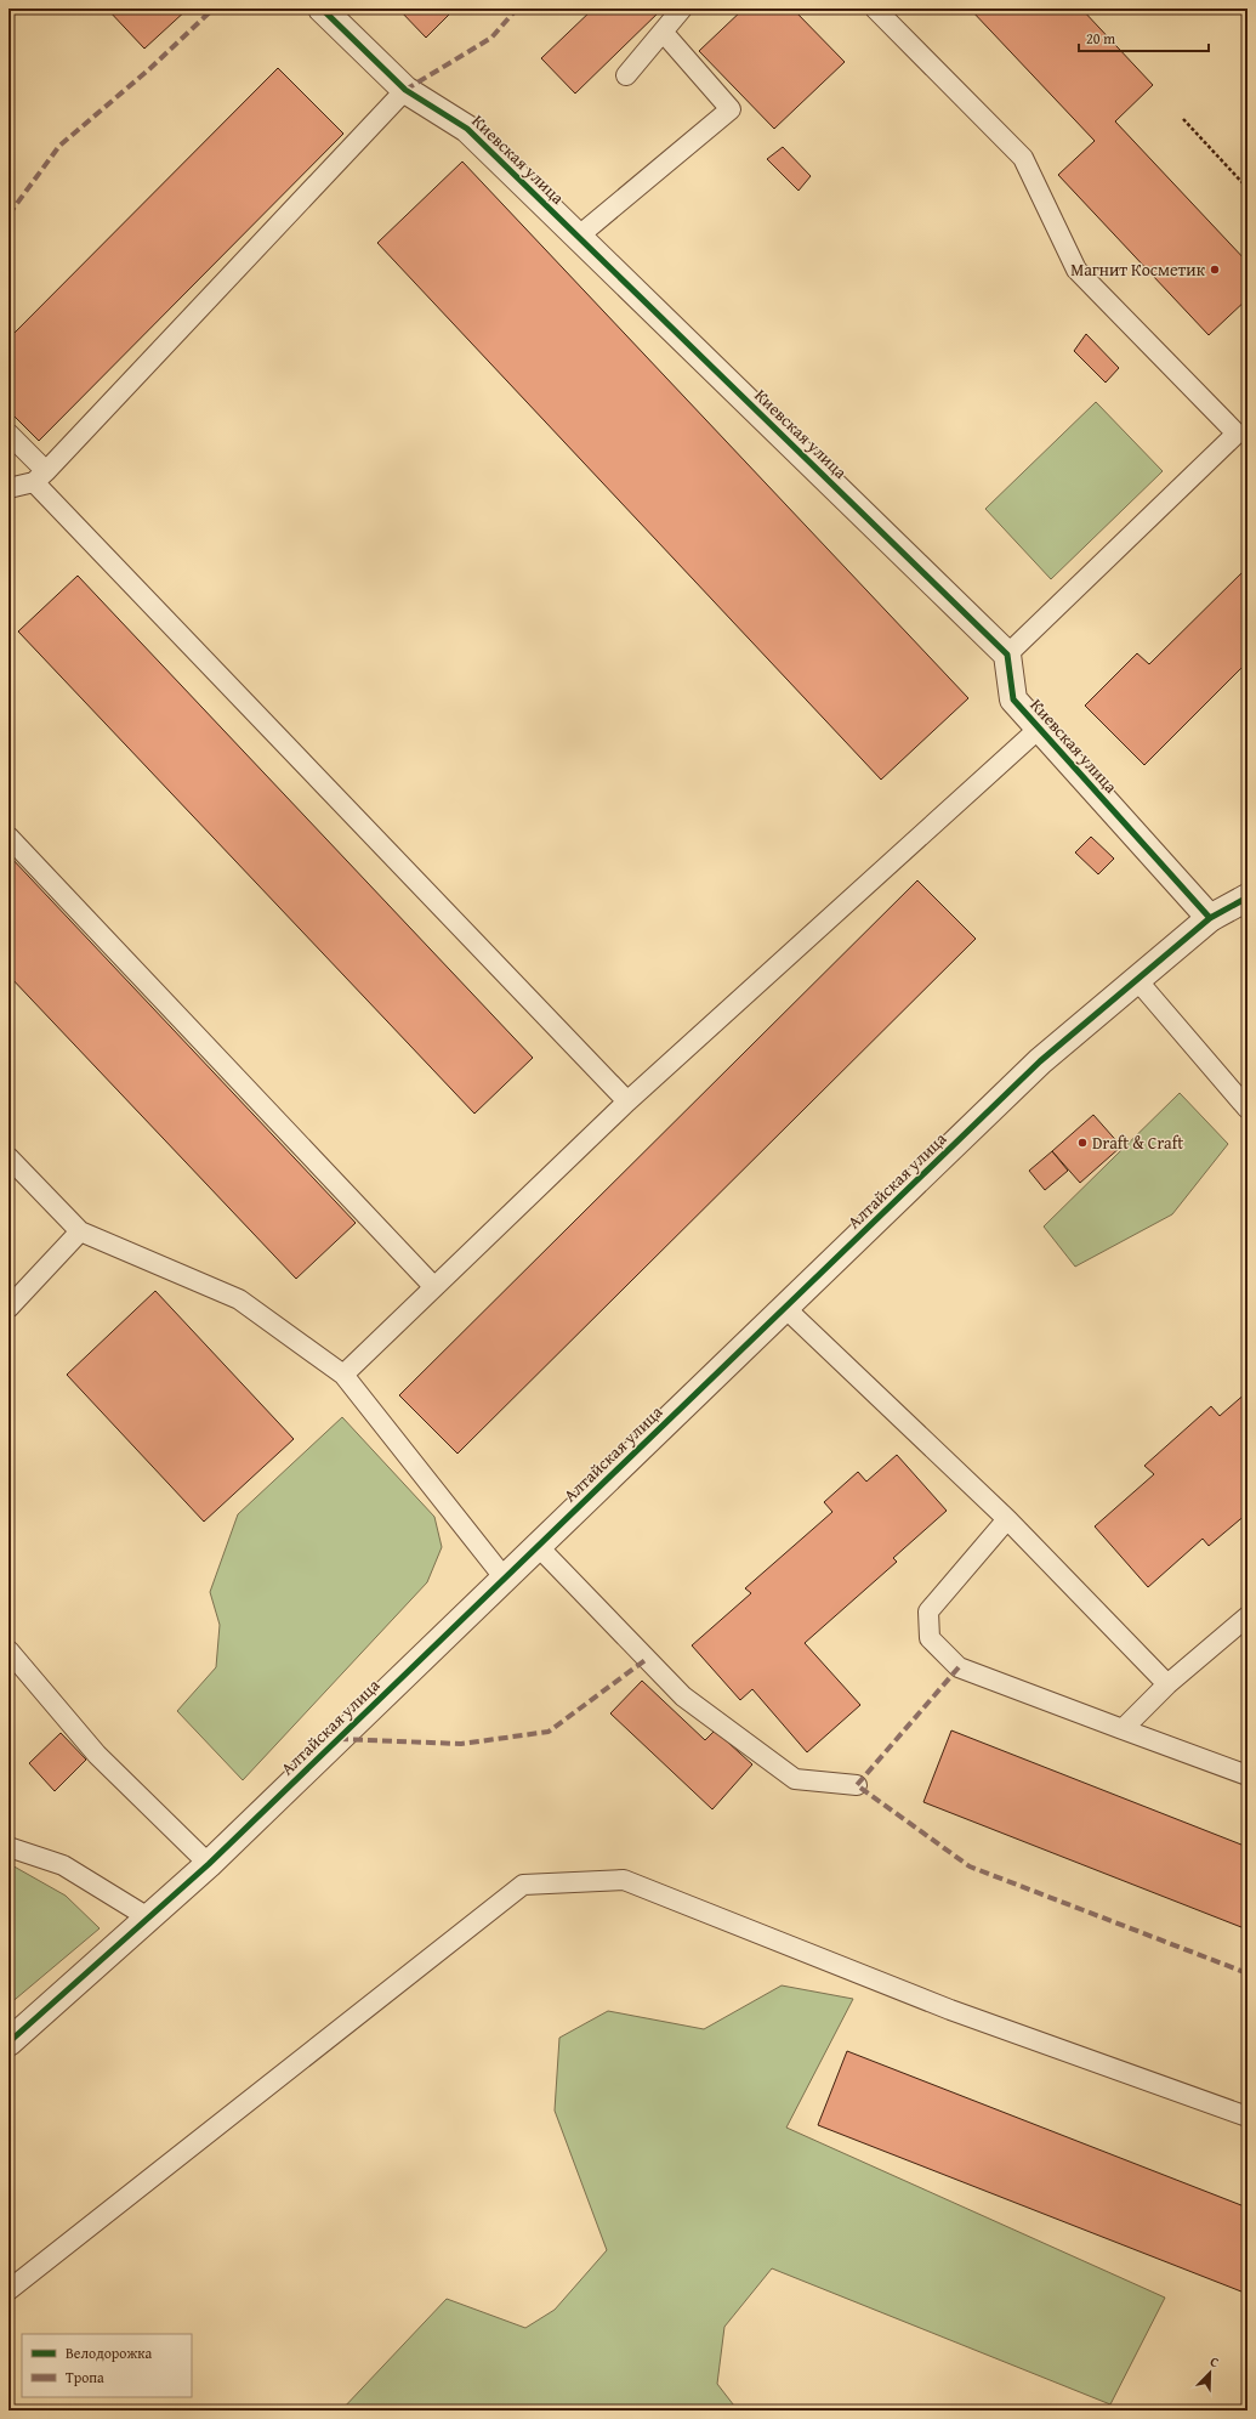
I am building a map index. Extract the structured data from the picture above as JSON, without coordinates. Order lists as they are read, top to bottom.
{
  "streets": {
    "street": ["Киевская улица", "Алтайская улица"]
  },
  "crossings": [
    ["Киевская улица", "Алтайская улица"]
  ],
  "places": ["Магнит Косметик", "Draft & Craft"],
  "legend": ["Велодорожка", "Тропа"],
  "scale_bar": "20 m",
  "north": "top right"
}
